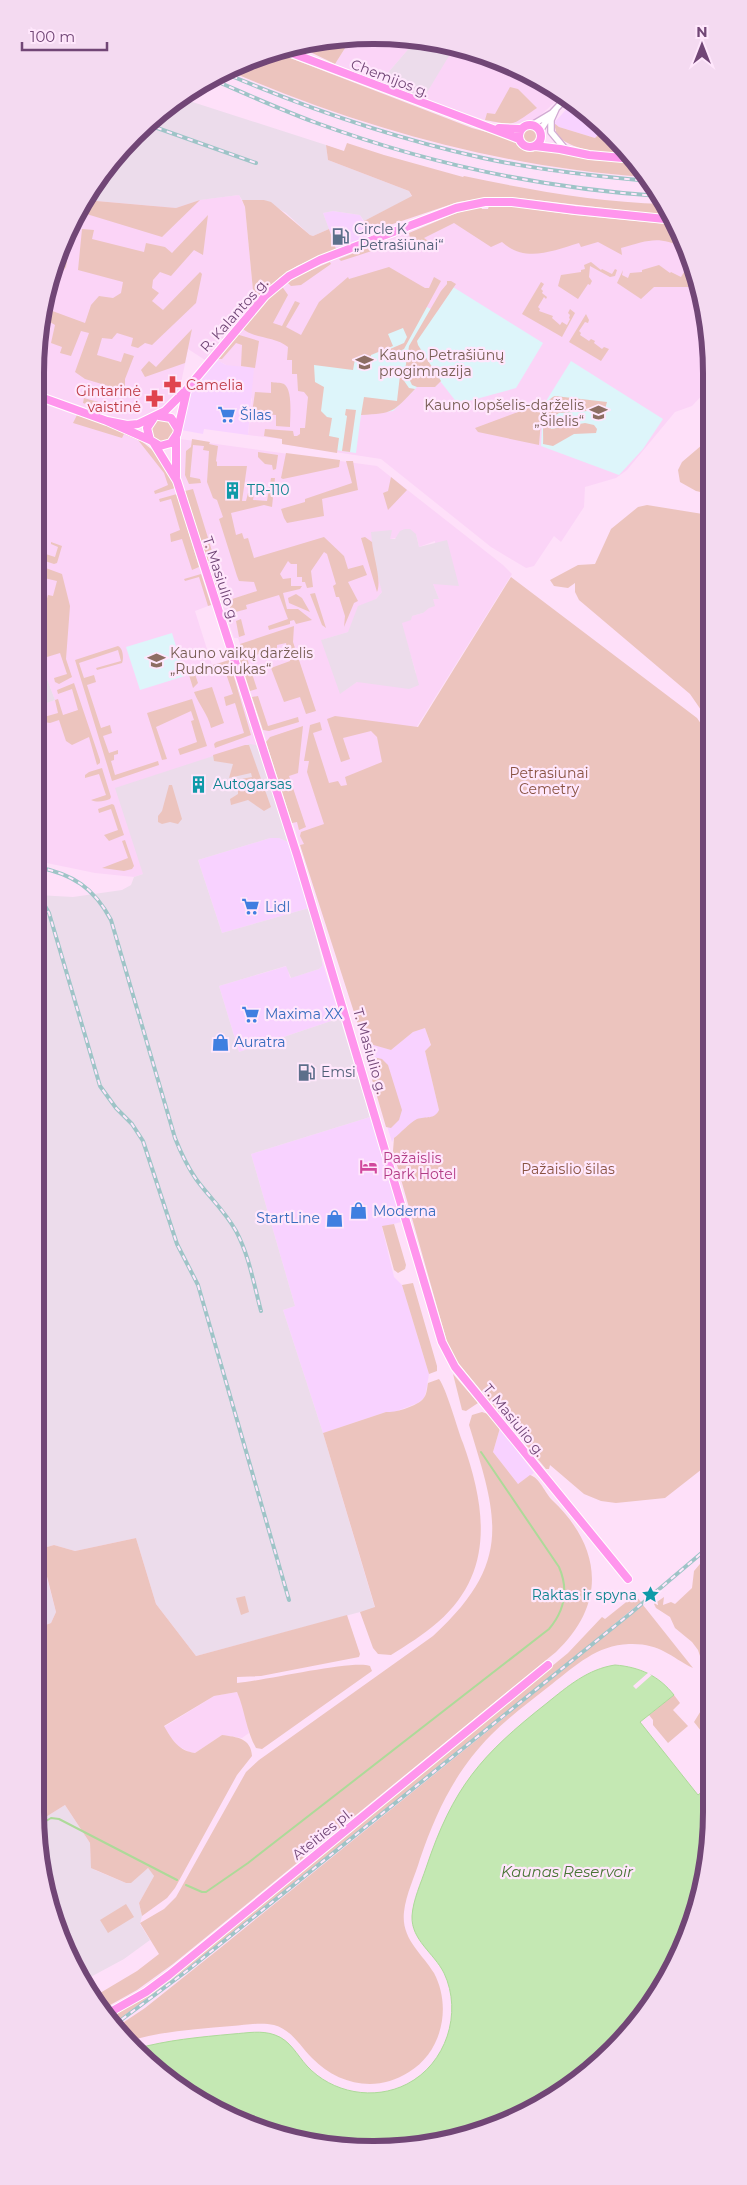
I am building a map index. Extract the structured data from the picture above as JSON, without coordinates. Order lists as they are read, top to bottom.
{
  "streets": {
    "main road": [
      "Chemijos g.",
      "R. Kalantos g.",
      "T. Masiulio g.",
      "Ateities pl."
    ]
  },
  "crossings": [
    ["R. Kalantos g.", "T. Masiulio g."]
  ],
  "water": ["Kaunas Reservoir"],
  "parks": ["Petrasiunai Cemetry", "Pažaislio šilas"],
  "places": {
    "fuel station": ["Circle K „Petrašiūnai“", "Emsi"],
    "school or university": ["Kauno Petrašiūnų progimnazija", "Kauno lopšelis-darželis „Šilelis“", "Kauno vaikų darželis „Rudnosiukas“"],
    "pharmacy": ["Camelia", "Gintarinė vaistinė"],
    "supermarket": ["Šilas", "Lidl", "Maxima XX"],
    "building": ["TR-110", "Autogarsas"],
    "shop": ["Auratra", "Moderna", "StartLine"],
    "hotel": ["Pažaislis Park Hotel"],
    "place": ["Raktas ir spyna"]
  },
  "scale_bar": "100 m",
  "north": "top"
}
